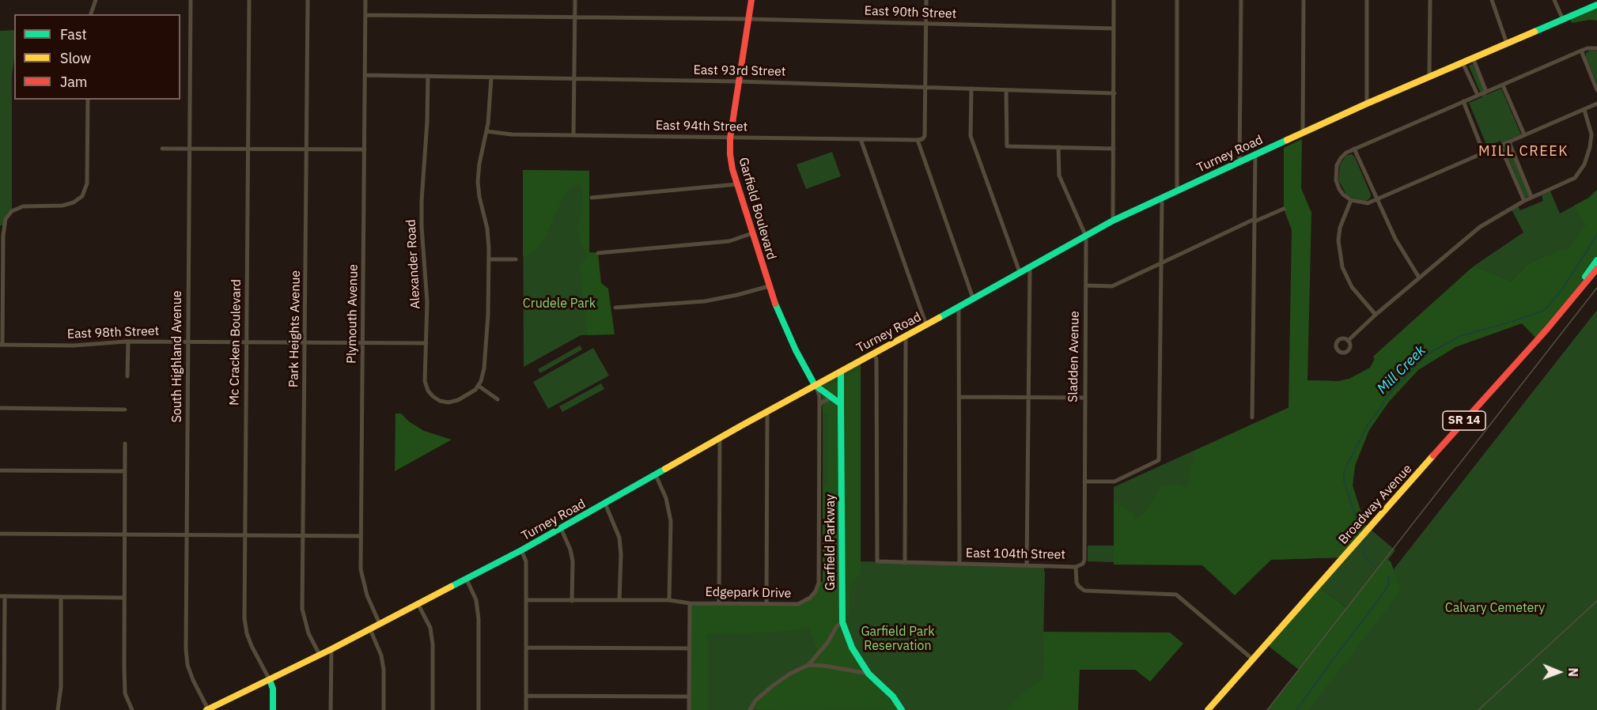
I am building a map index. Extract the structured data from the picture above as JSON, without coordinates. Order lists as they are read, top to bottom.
{
  "streets": {
    "main road": [
      "Turney Road",
      "Garfield Boulevard",
      "SR 14",
      "Broadway Avenue",
      "Garfield Parkway"
    ],
    "street": [
      "East 90th Street",
      "East 93rd Street",
      "East 94th Street",
      "Alexander Road",
      "Plymouth Avenue",
      "Park Heights Avenue",
      "East 98th Street",
      "Mc Cracken Boulevard",
      "South Highland Avenue",
      "Sladden Avenue",
      "East 104th Street",
      "Edgepark Drive"
    ]
  },
  "crossings": [
    ["East 90th Street", "Garfield Boulevard"],
    ["East 90th Street", "Plymouth Avenue"],
    ["East 93rd Street", "Garfield Boulevard"],
    ["East 93rd Street", "Alexander Road"],
    ["East 93rd Street", "Plymouth Avenue"],
    ["East 94th Street", "Garfield Boulevard"],
    ["Turney Road", "Garfield Boulevard"],
    ["Turney Road", "Plymouth Avenue"],
    ["Turney Road", "Park Heights Avenue"],
    ["Turney Road", "Mc Cracken Boulevard"],
    ["Turney Road", "South Highland Avenue"],
    ["Turney Road", "Sladden Avenue"],
    ["Turney Road", "Garfield Parkway"],
    ["Turney Road", "East 104th Street"],
    ["Turney Road", "Edgepark Drive"],
    ["Garfield Boulevard", "Edgepark Drive"],
    ["Alexander Road", "East 98th Street"],
    ["Plymouth Avenue", "East 98th Street"],
    ["Park Heights Avenue", "East 98th Street"],
    ["East 98th Street", "Mc Cracken Boulevard"],
    ["East 98th Street", "South Highland Avenue"],
    ["Sladden Avenue", "East 104th Street"],
    ["Broadway Avenue", "East 104th Street"]
  ],
  "districts": ["MILL CREEK"],
  "water": ["Mill Creek"],
  "parks": ["Crudele Park", "Calvary Cemetery", "Garfield Park Reservation"],
  "legend": ["Fast", "Slow", "Jam"],
  "north": "right"
}
